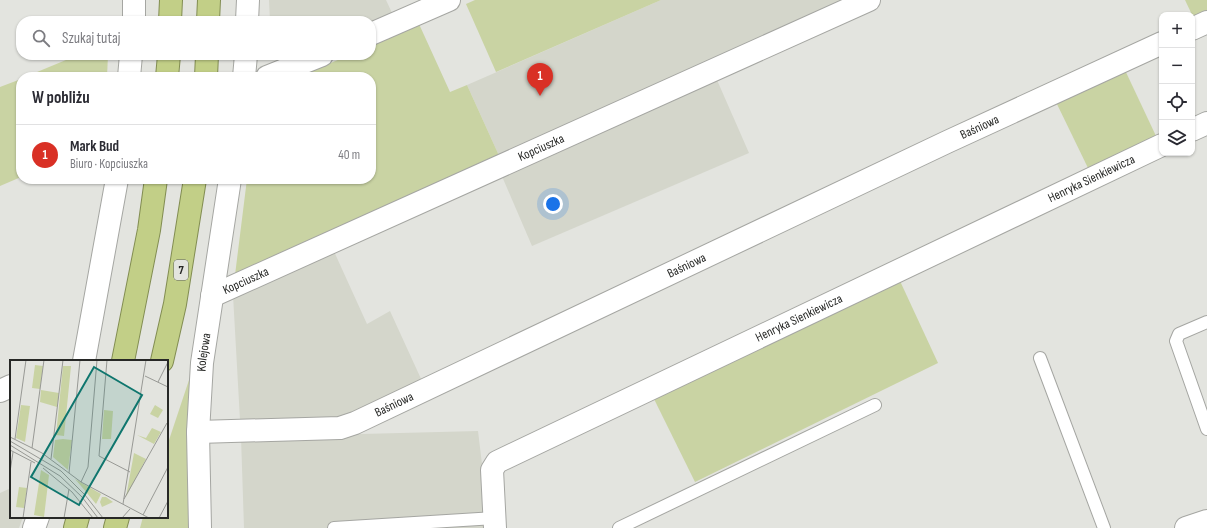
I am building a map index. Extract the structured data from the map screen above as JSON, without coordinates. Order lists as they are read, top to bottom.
{
  "streets": {
    "highway": ["7"],
    "street": [
      "Baśniowa",
      "Kopciuszka",
      "Henryka Sienkiewicza",
      "Kolejowa"
    ]
  },
  "crossings": [
    ["Baśniowa", "Kolejowa"],
    ["Kopciuszka", "Kolejowa"]
  ],
  "page": {
    "map_buttons": ["+", "−"],
    "search": "Szukaj tutaj",
    "pins": "1",
    "heading": "W pobliżu",
    "list": [
      {
        "mark": "1",
        "name": "Mark Bud",
        "note": "Biuro · Kopciuszka",
        "value": "40 m"
      }
    ]
  }
}
